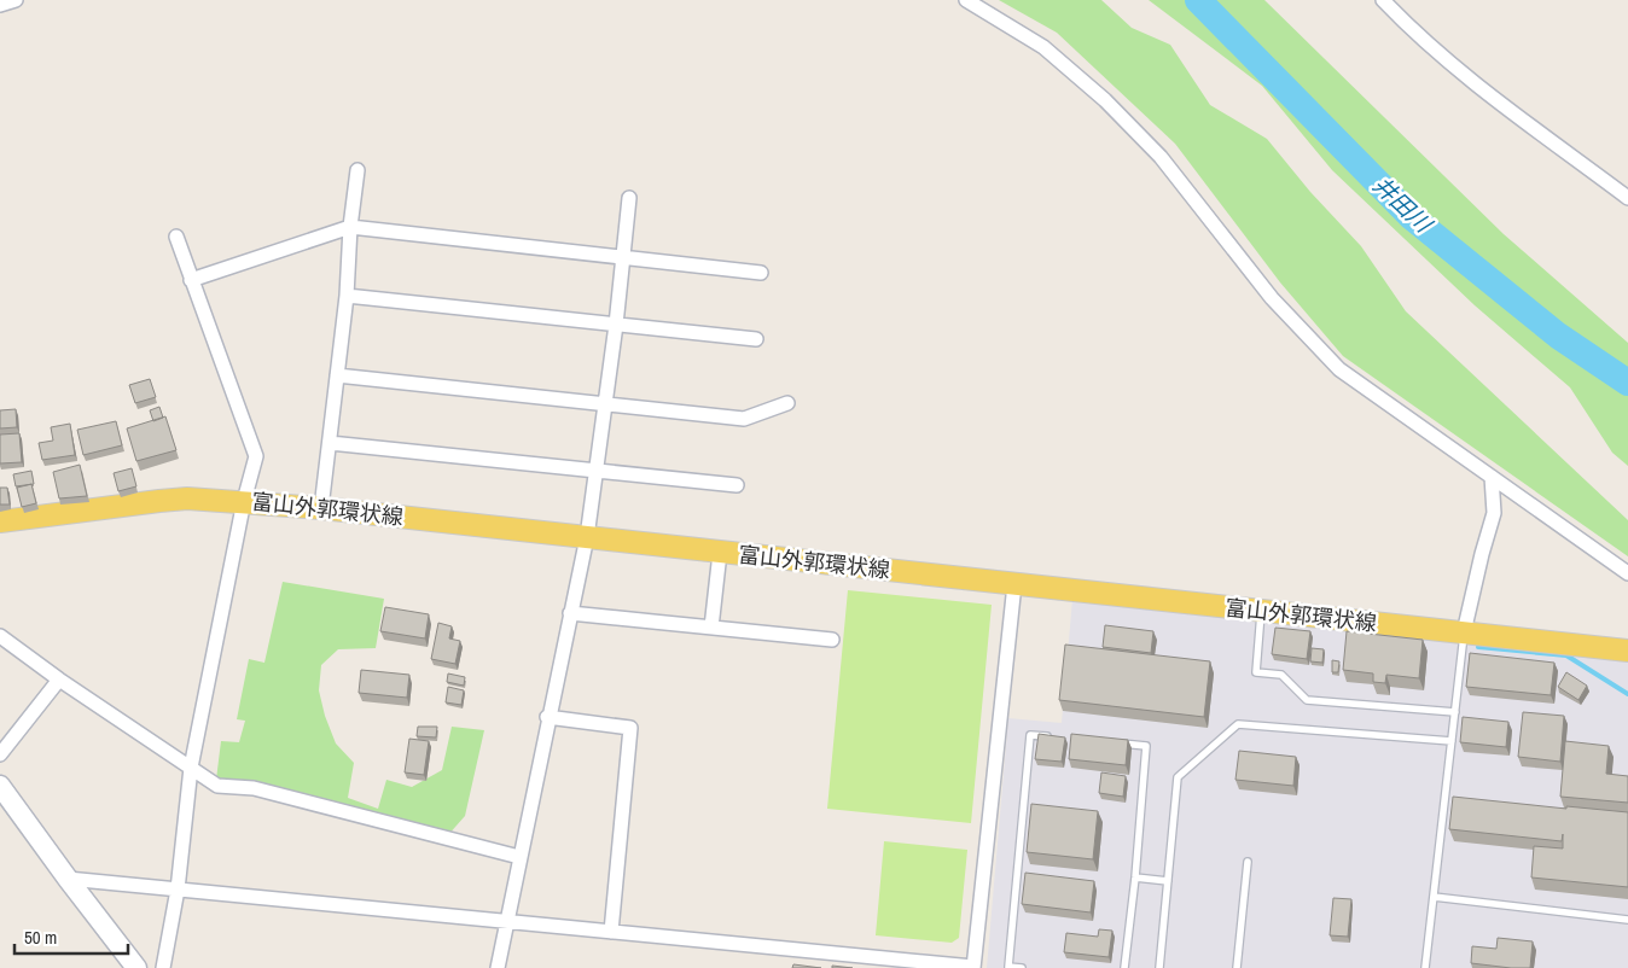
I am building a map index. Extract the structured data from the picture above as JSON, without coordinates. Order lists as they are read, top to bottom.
{
  "streets": {
    "main road": ["富山外郭環状線"]
  },
  "water": ["井田川"],
  "scale_bar": "50 m"
}
